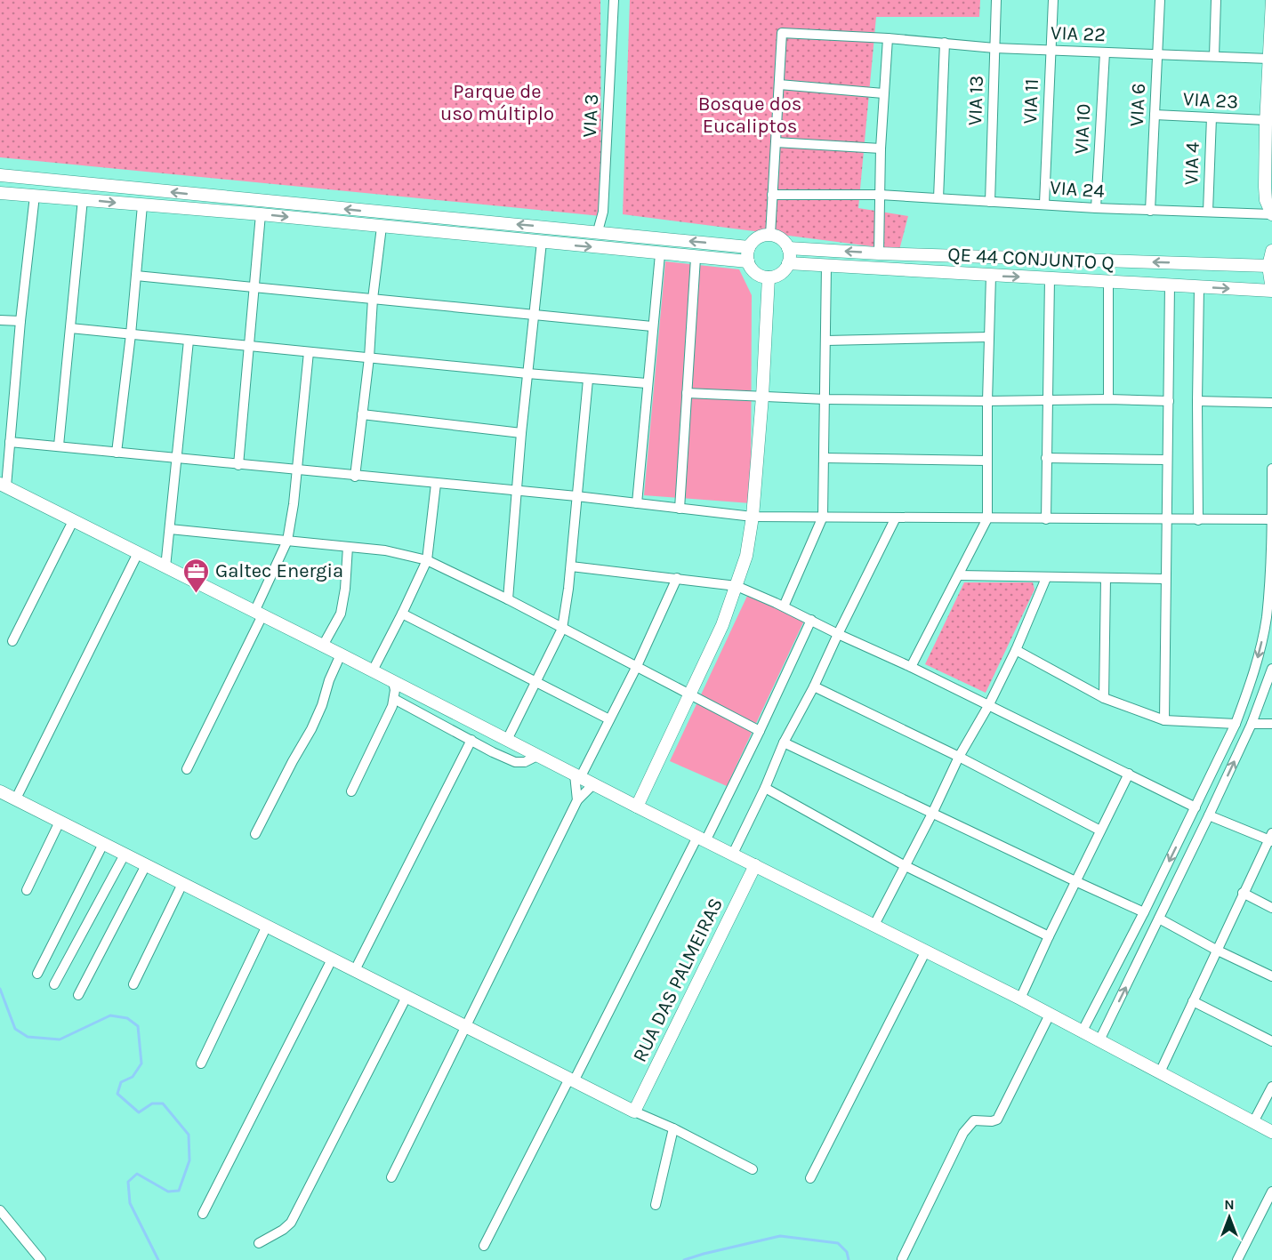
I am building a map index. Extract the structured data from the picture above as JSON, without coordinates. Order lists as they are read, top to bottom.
{
  "streets": {
    "street": [
      "VIA 22",
      "VIA 13",
      "VIA 23",
      "VIA 11",
      "VIA 6",
      "VIA 3",
      "VIA 10",
      "VIA 4",
      "VIA 24",
      "QE 44 CONJUNTO Q",
      "RUA DAS PALMEIRAS"
    ]
  },
  "crossings": [
    ["VIA 22", "VIA 13"],
    ["VIA 22", "VIA 11"],
    ["VIA 22", "VIA 6"],
    ["VIA 22", "VIA 10"],
    ["VIA 13", "VIA 24"],
    ["VIA 23", "VIA 6"],
    ["VIA 23", "VIA 4"],
    ["VIA 11", "VIA 24"],
    ["VIA 6", "VIA 24"],
    ["VIA 10", "VIA 24"],
    ["VIA 4", "VIA 24"]
  ],
  "parks": ["Parque de uso múltiplo", "Bosque dos Eucaliptos"],
  "places": {
    "office": ["Galtec Energia"]
  },
  "north": "top"
}
